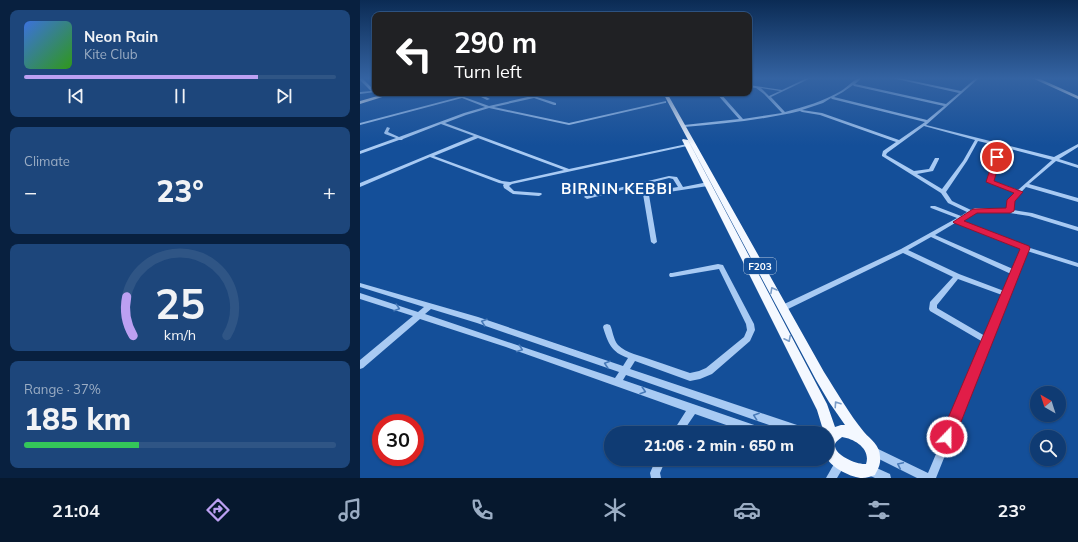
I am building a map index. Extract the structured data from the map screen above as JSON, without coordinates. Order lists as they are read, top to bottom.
{
  "streets": {
    "main road": ["F203"]
  },
  "districts": ["BIRNIN KEBBI"],
  "north": "top left",
  "page": {
    "turn": ["290 m", "Turn left"],
    "song": ["Neon Rain", "Kite Club"],
    "tile": [
      "Climate",
      ["Range · 37%", "185 km"]
    ],
    "heat": ["−", "23°", "+"],
    "limit": "30",
    "trip": "21:06 · 2 min · 650 m",
    "tabs": ["21:04", "23°"],
    "gauge": ["25", "km/h"]
  }
}
